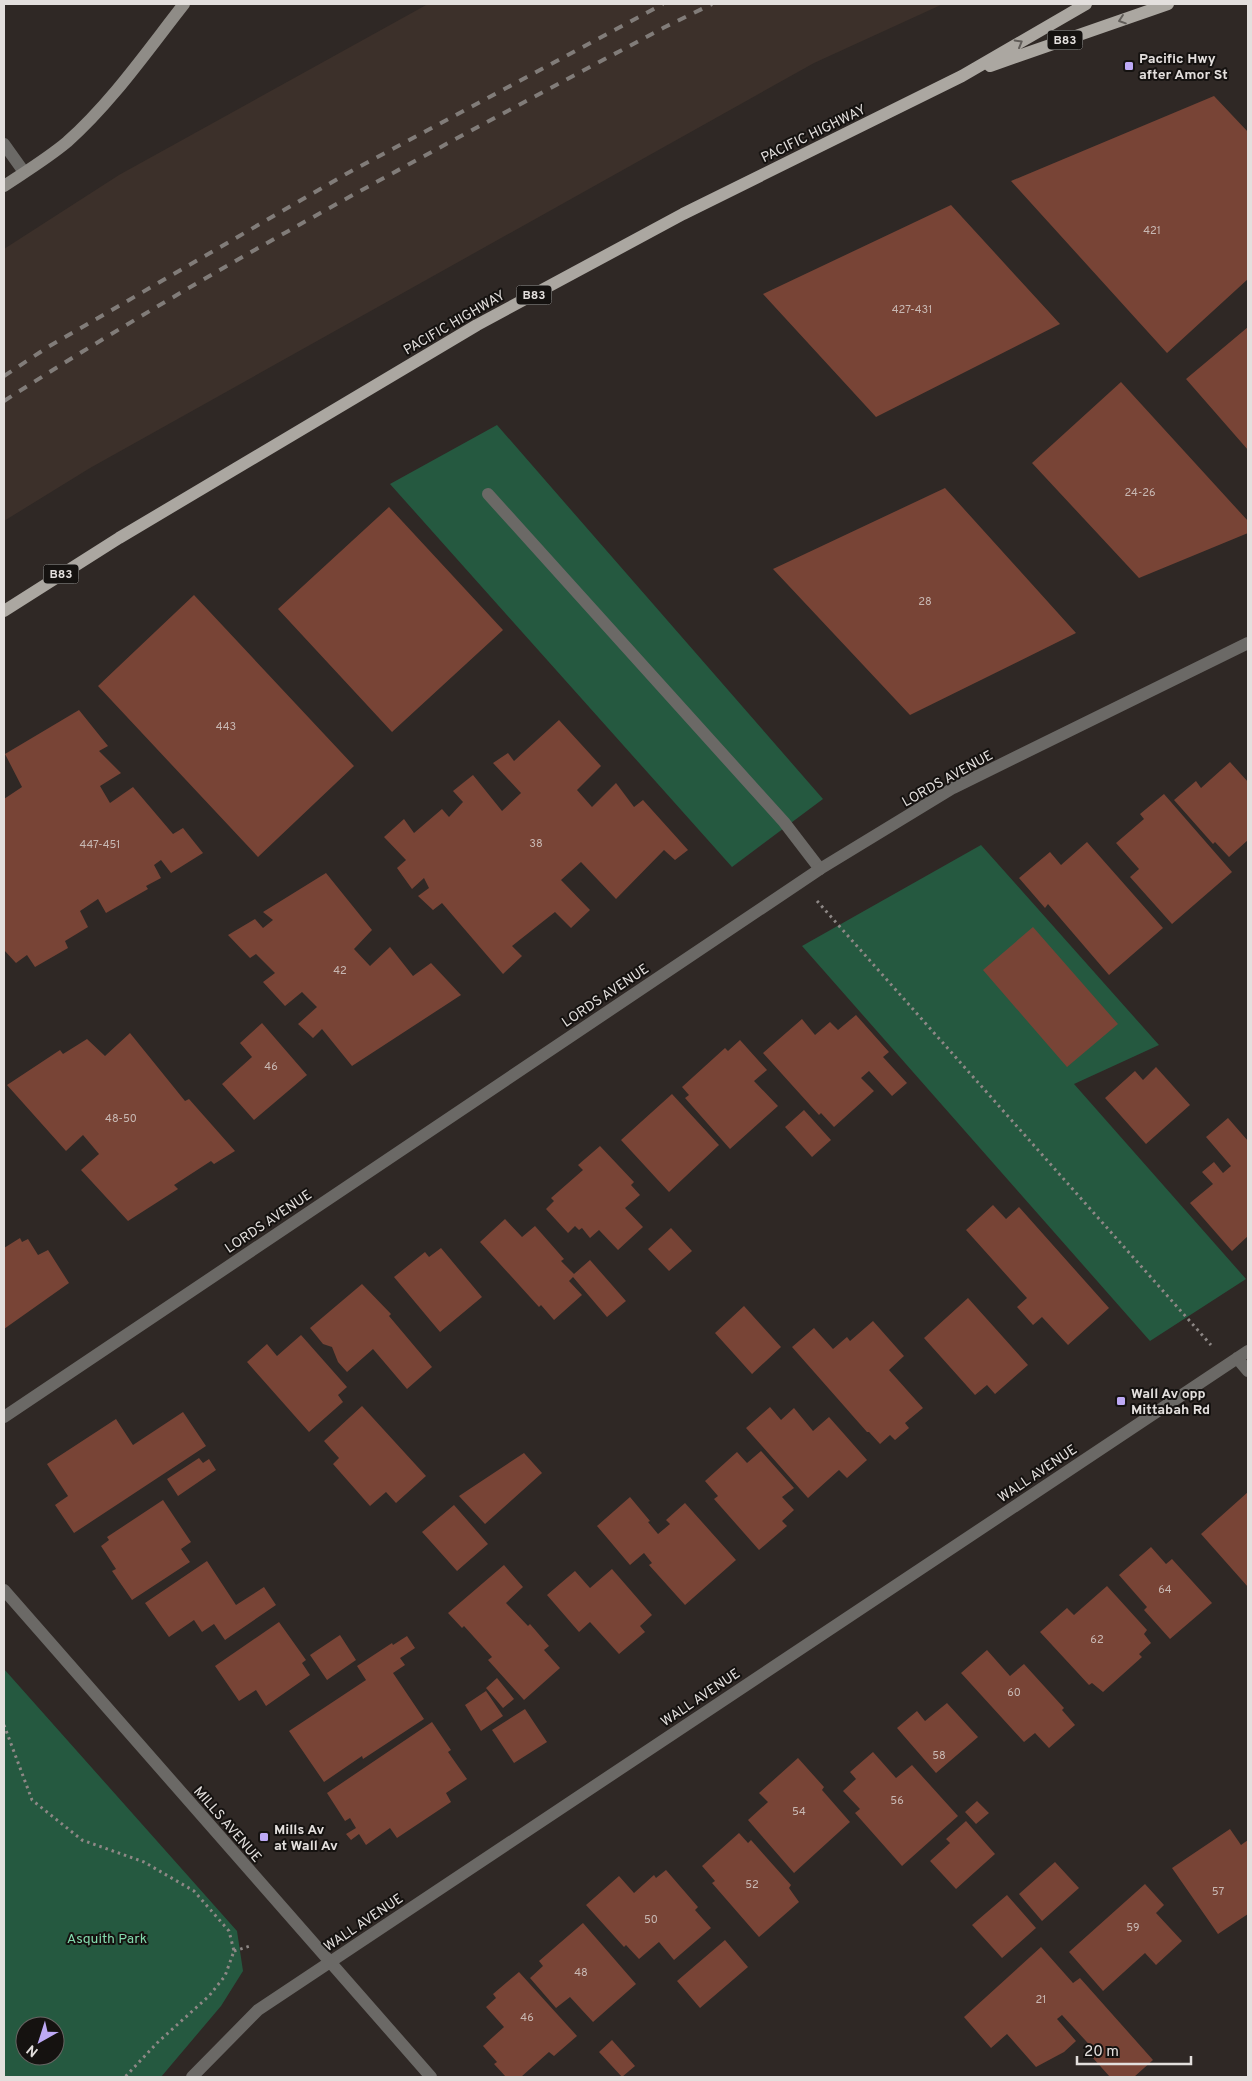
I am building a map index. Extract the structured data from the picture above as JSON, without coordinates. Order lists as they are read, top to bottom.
{
  "streets": {
    "main road": ["B83", "PACIFIC HIGHWAY"],
    "street": ["LORDS AVENUE", "WALL AVENUE", "MILLS AVENUE"]
  },
  "crossings": [
    ["WALL AVENUE", "MILLS AVENUE"]
  ],
  "parks": ["Asquith Park"],
  "places": {
    "transit": ["Pacific Hwy after Amor St", "Wall Av opp Mittabah Rd", "Mills Av at Wall Av"]
  },
  "house_numbers": [
    "421",
    "427-431",
    "24-26",
    "28",
    "443",
    "38",
    "447-451",
    "42",
    "46",
    "48-50",
    "64",
    "62",
    "60",
    "58",
    "56",
    "54",
    "52",
    "57",
    "50",
    "59",
    "48",
    "21",
    "46"
  ],
  "scale_bar": "20 m",
  "north": "bottom left"
}
